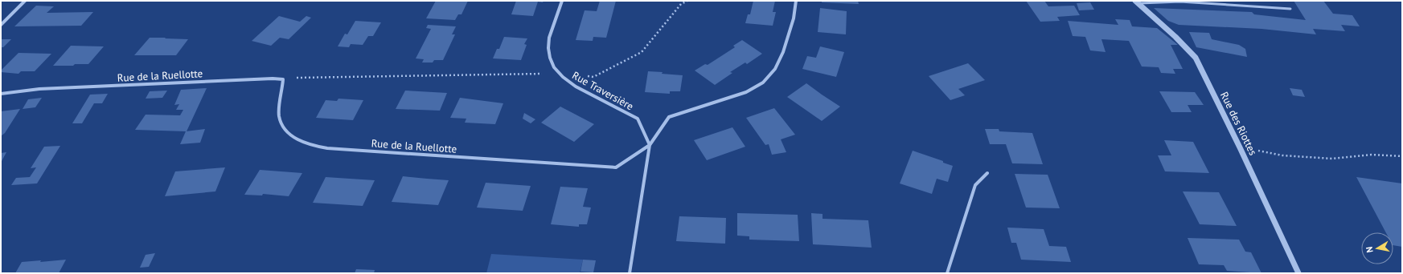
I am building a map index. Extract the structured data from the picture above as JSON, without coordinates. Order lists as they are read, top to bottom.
{
  "streets": {
    "street": ["Rue de la Ruellotte", "Rue Traversière", "Rue des Riottes"]
  },
  "crossings": [
    ["Rue de la Ruellotte", "Rue Traversière"]
  ],
  "north": "left"
}
